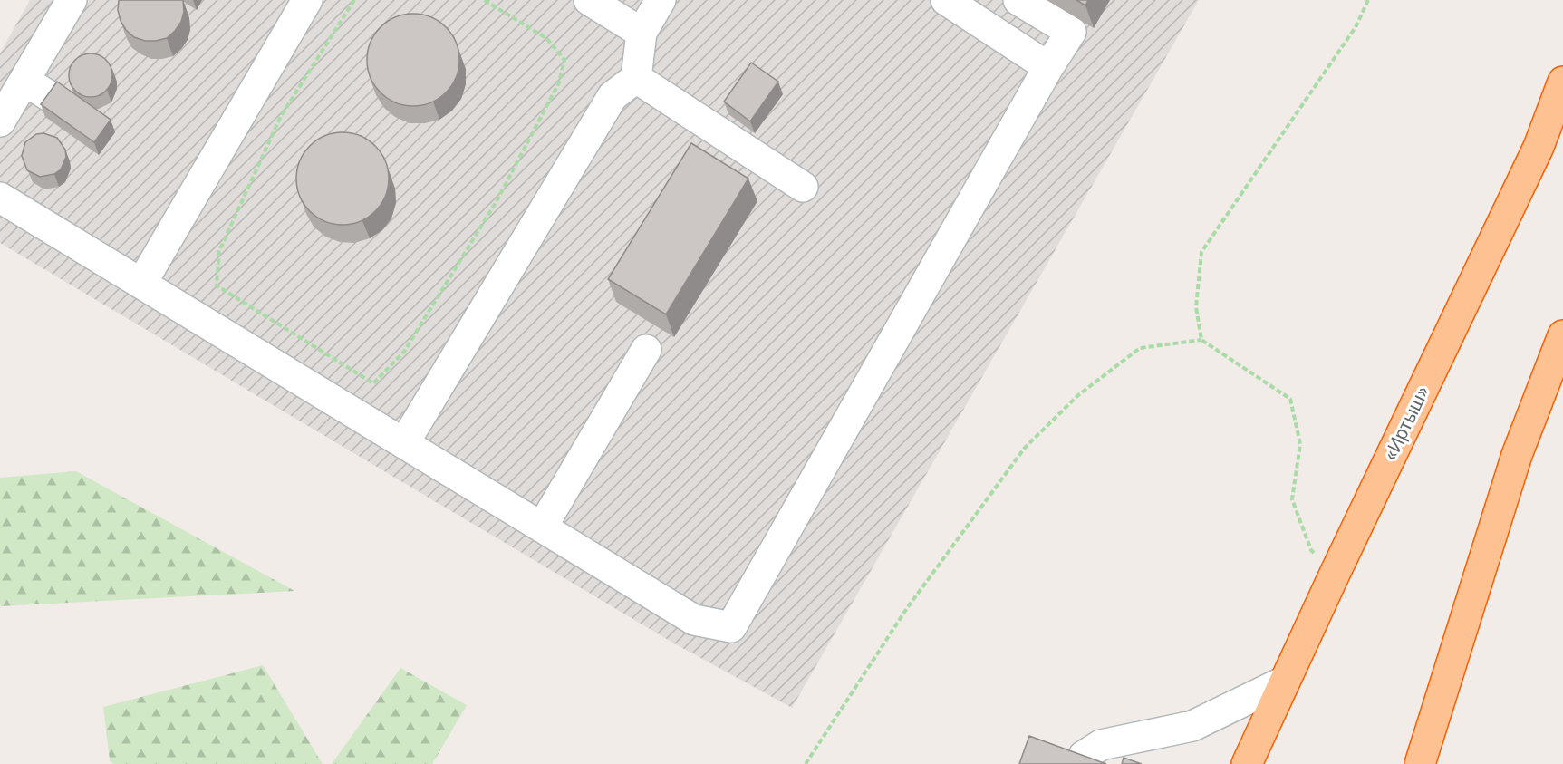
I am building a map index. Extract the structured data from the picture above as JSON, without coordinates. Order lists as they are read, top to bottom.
{
  "streets": {
    "highway": ["«Иртыш»"]
  }
}
